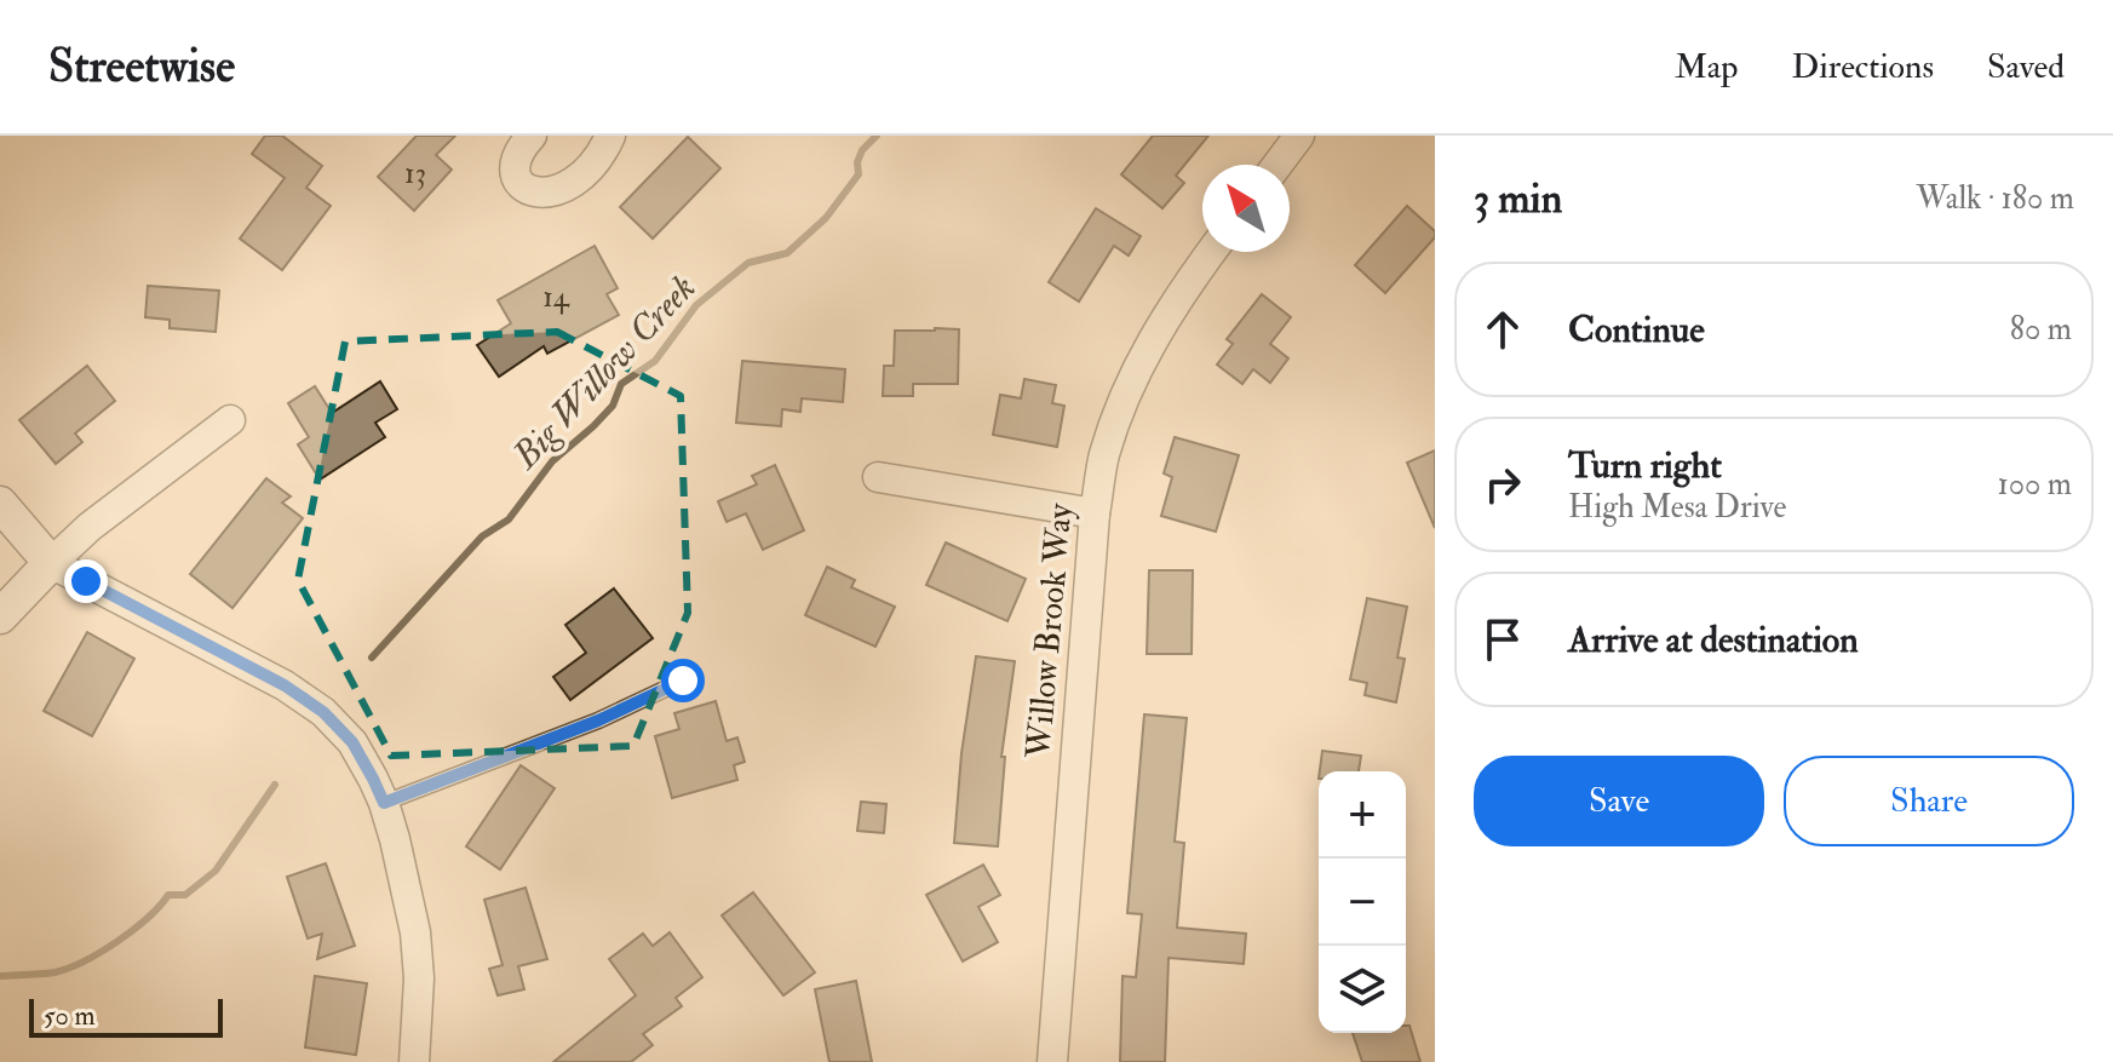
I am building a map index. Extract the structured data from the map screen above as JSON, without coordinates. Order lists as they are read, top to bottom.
{
  "streets": {
    "street": ["Willow Brook Way"]
  },
  "water": ["Big Willow Creek"],
  "house_numbers": ["13", "14"],
  "scale_bar": "50 m",
  "north": "top left",
  "page": {
    "header": "Streetwise",
    "nav": ["Map", "Directions", "Saved"],
    "heading": ["3 min", "Walk · 180 m"],
    "list": [
      ["Continue", "80 m"],
      ["Turn right", "High Mesa Drive", "100 m"],
      "Arrive at destination"
    ],
    "buttons": ["Save", "Share"],
    "map_buttons": ["+", "−"],
    "scale": "50 m"
  }
}
